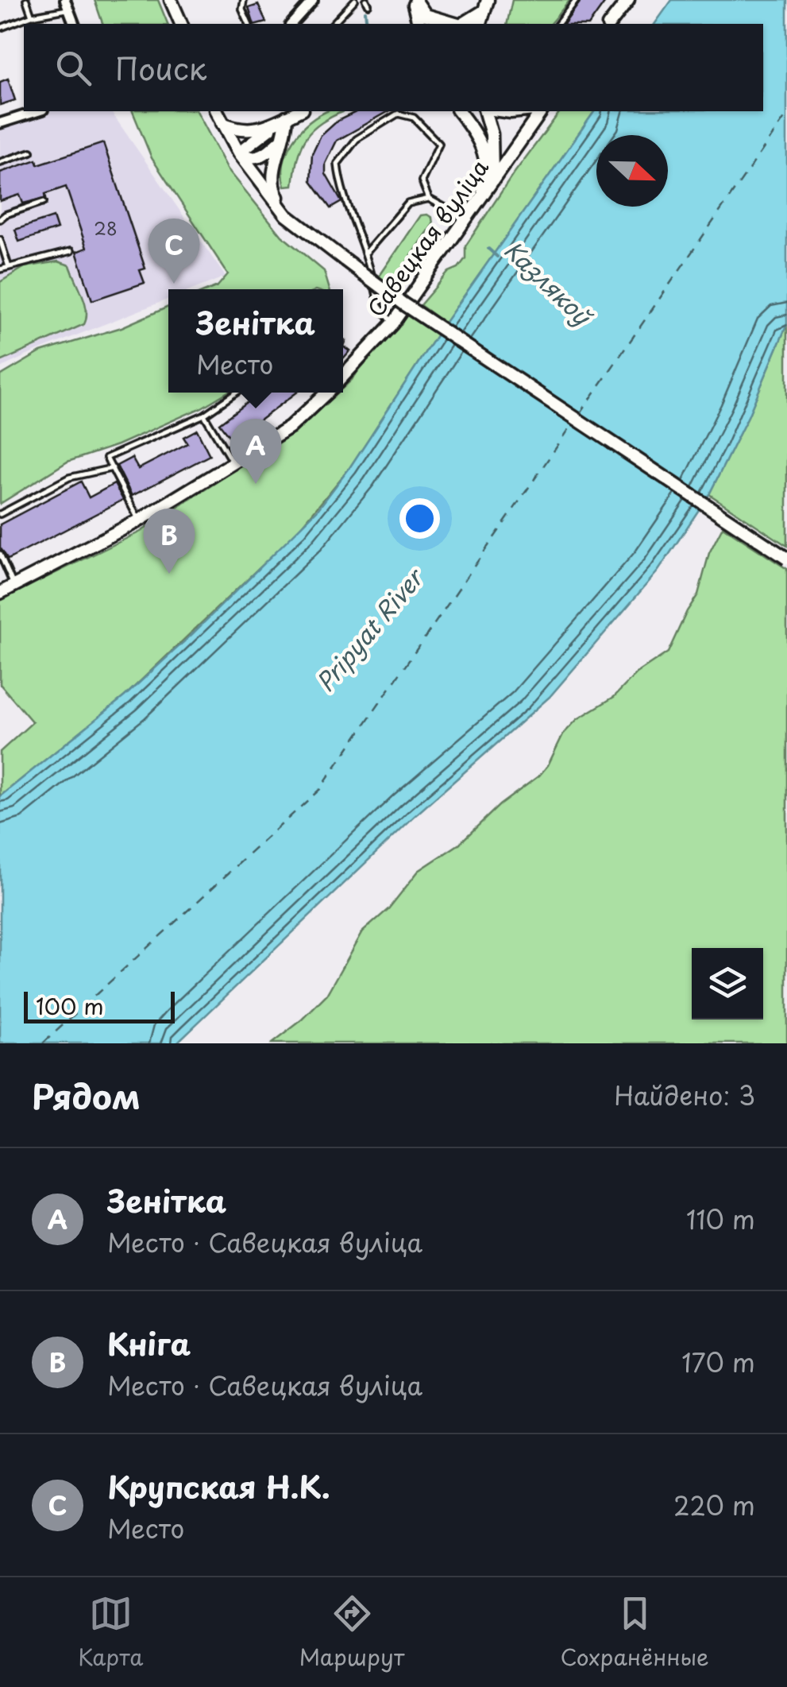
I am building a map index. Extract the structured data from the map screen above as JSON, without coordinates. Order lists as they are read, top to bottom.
{
  "streets": {
    "main road": ["Савецкая вуліца"]
  },
  "water": ["Казлякоў", "Pripyat River"],
  "house_numbers": ["28"],
  "scale_bar": "100 m",
  "north": "right",
  "page": {
    "search": "Поиск",
    "pins": ["C", "A", "B"],
    "popup": ["Зенітка", "Место"],
    "scale": "100 m",
    "heading": ["Рядом", "Найдено: 3"],
    "list": [
      {
        "mark": "A",
        "name": "Зенітка",
        "note": "Место · Савецкая вуліца",
        "value": "110 m"
      },
      {
        "mark": "B",
        "name": "Кніга",
        "note": "Место · Савецкая вуліца",
        "value": "170 m"
      },
      {
        "mark": "C",
        "name": "Крупская Н.К.",
        "note": "Место",
        "value": "220 m"
      }
    ],
    "nav": ["Карта", "Маршрут", "Сохранённые"]
  }
}
